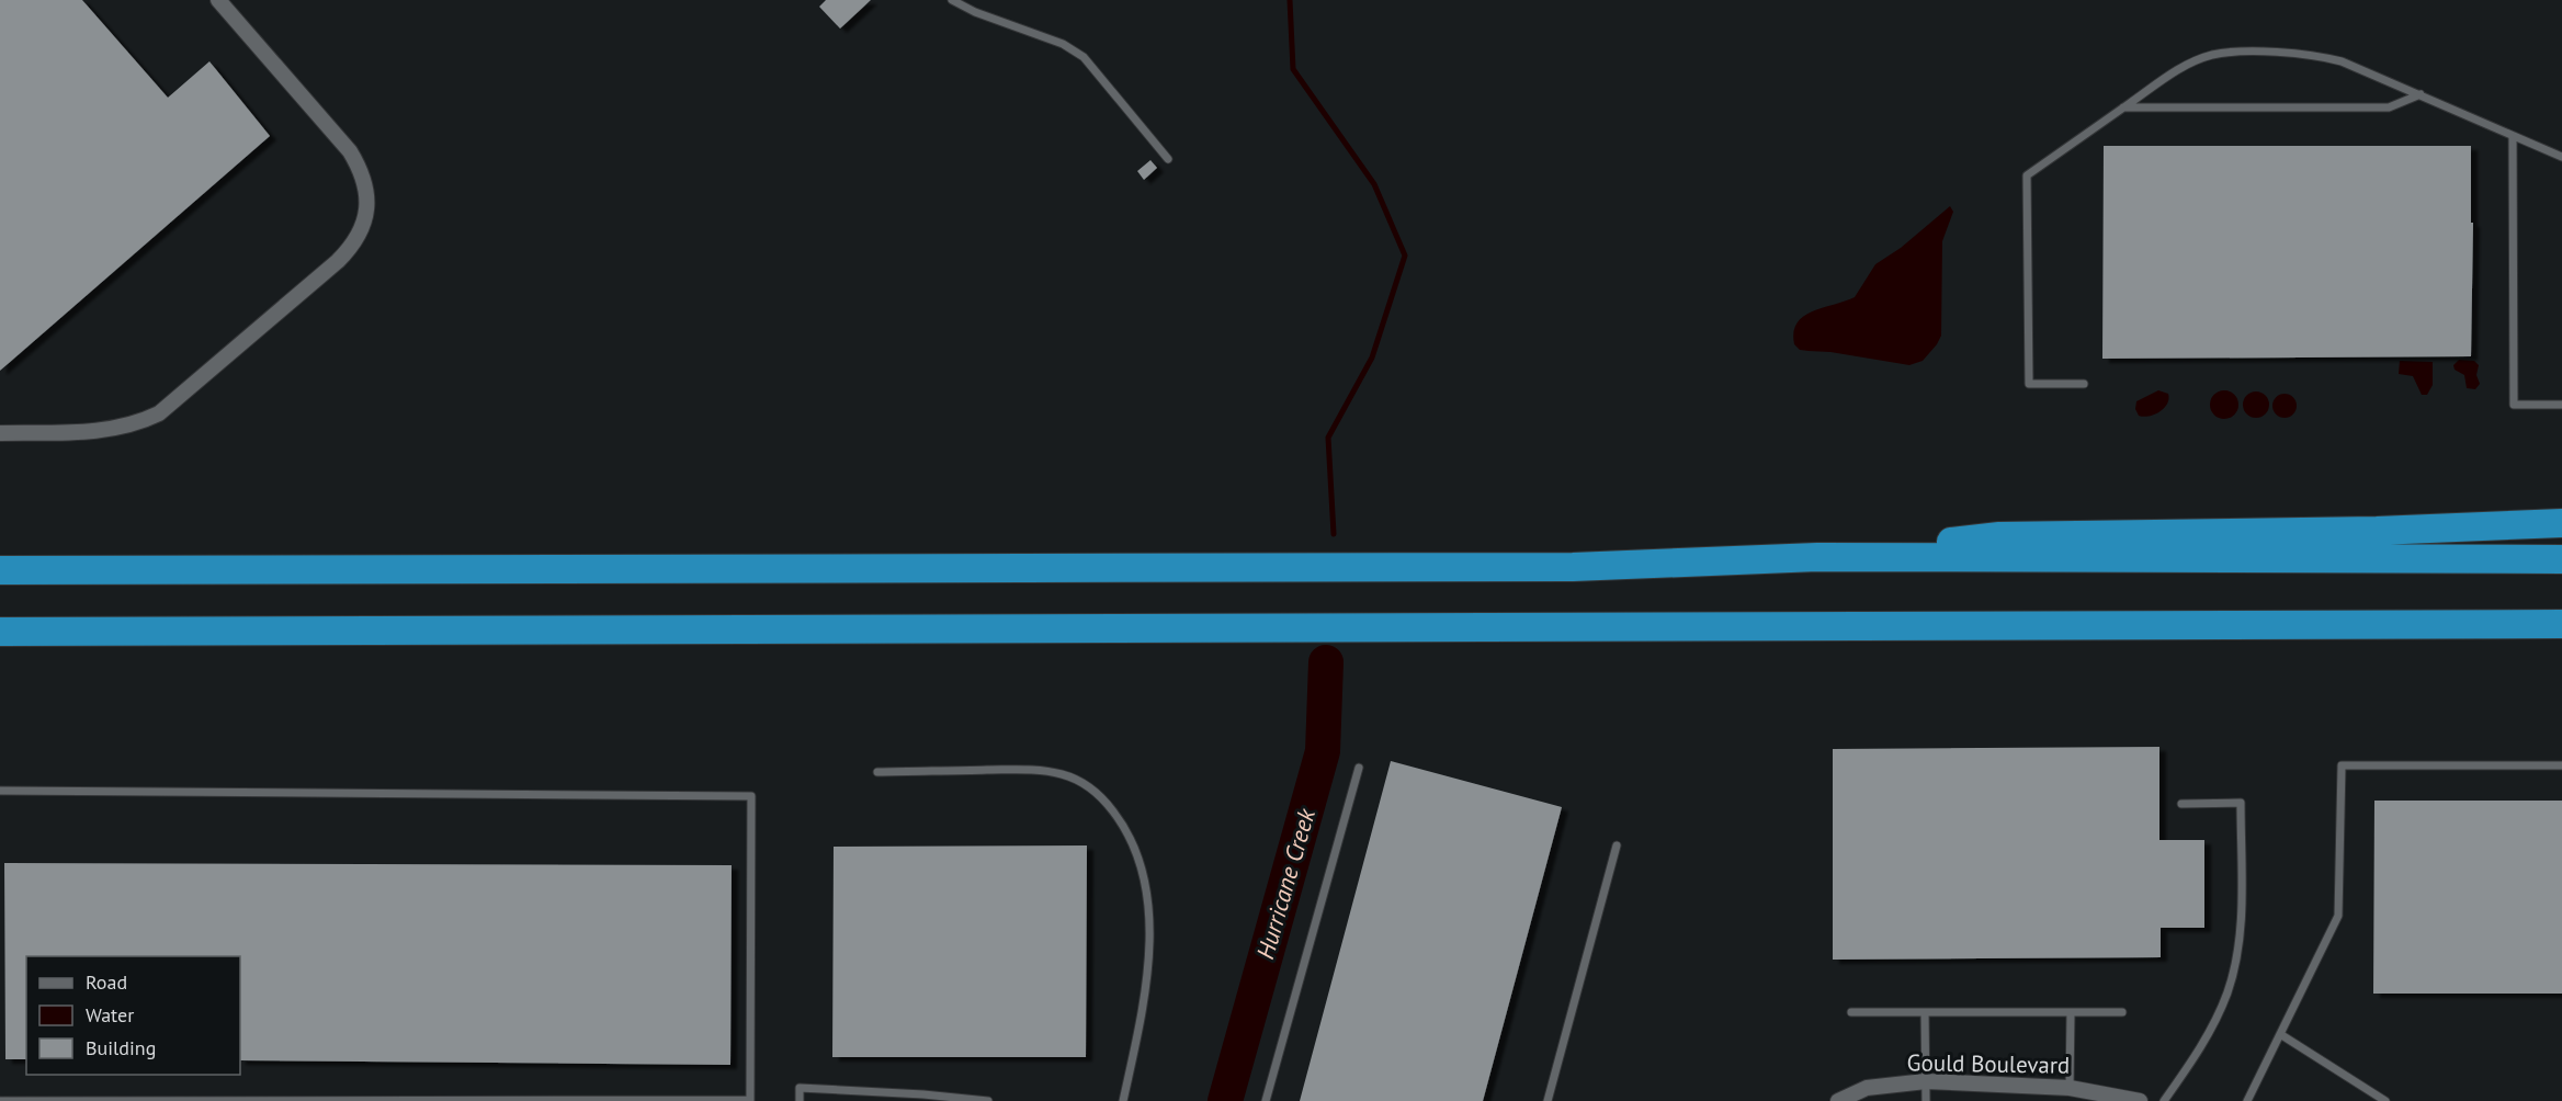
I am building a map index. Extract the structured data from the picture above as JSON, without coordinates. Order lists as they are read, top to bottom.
{
  "streets": {
    "street": ["Gould Boulevard"]
  },
  "water": ["Hurricane Creek"],
  "legend": ["Road", "Water", "Building"]
}
